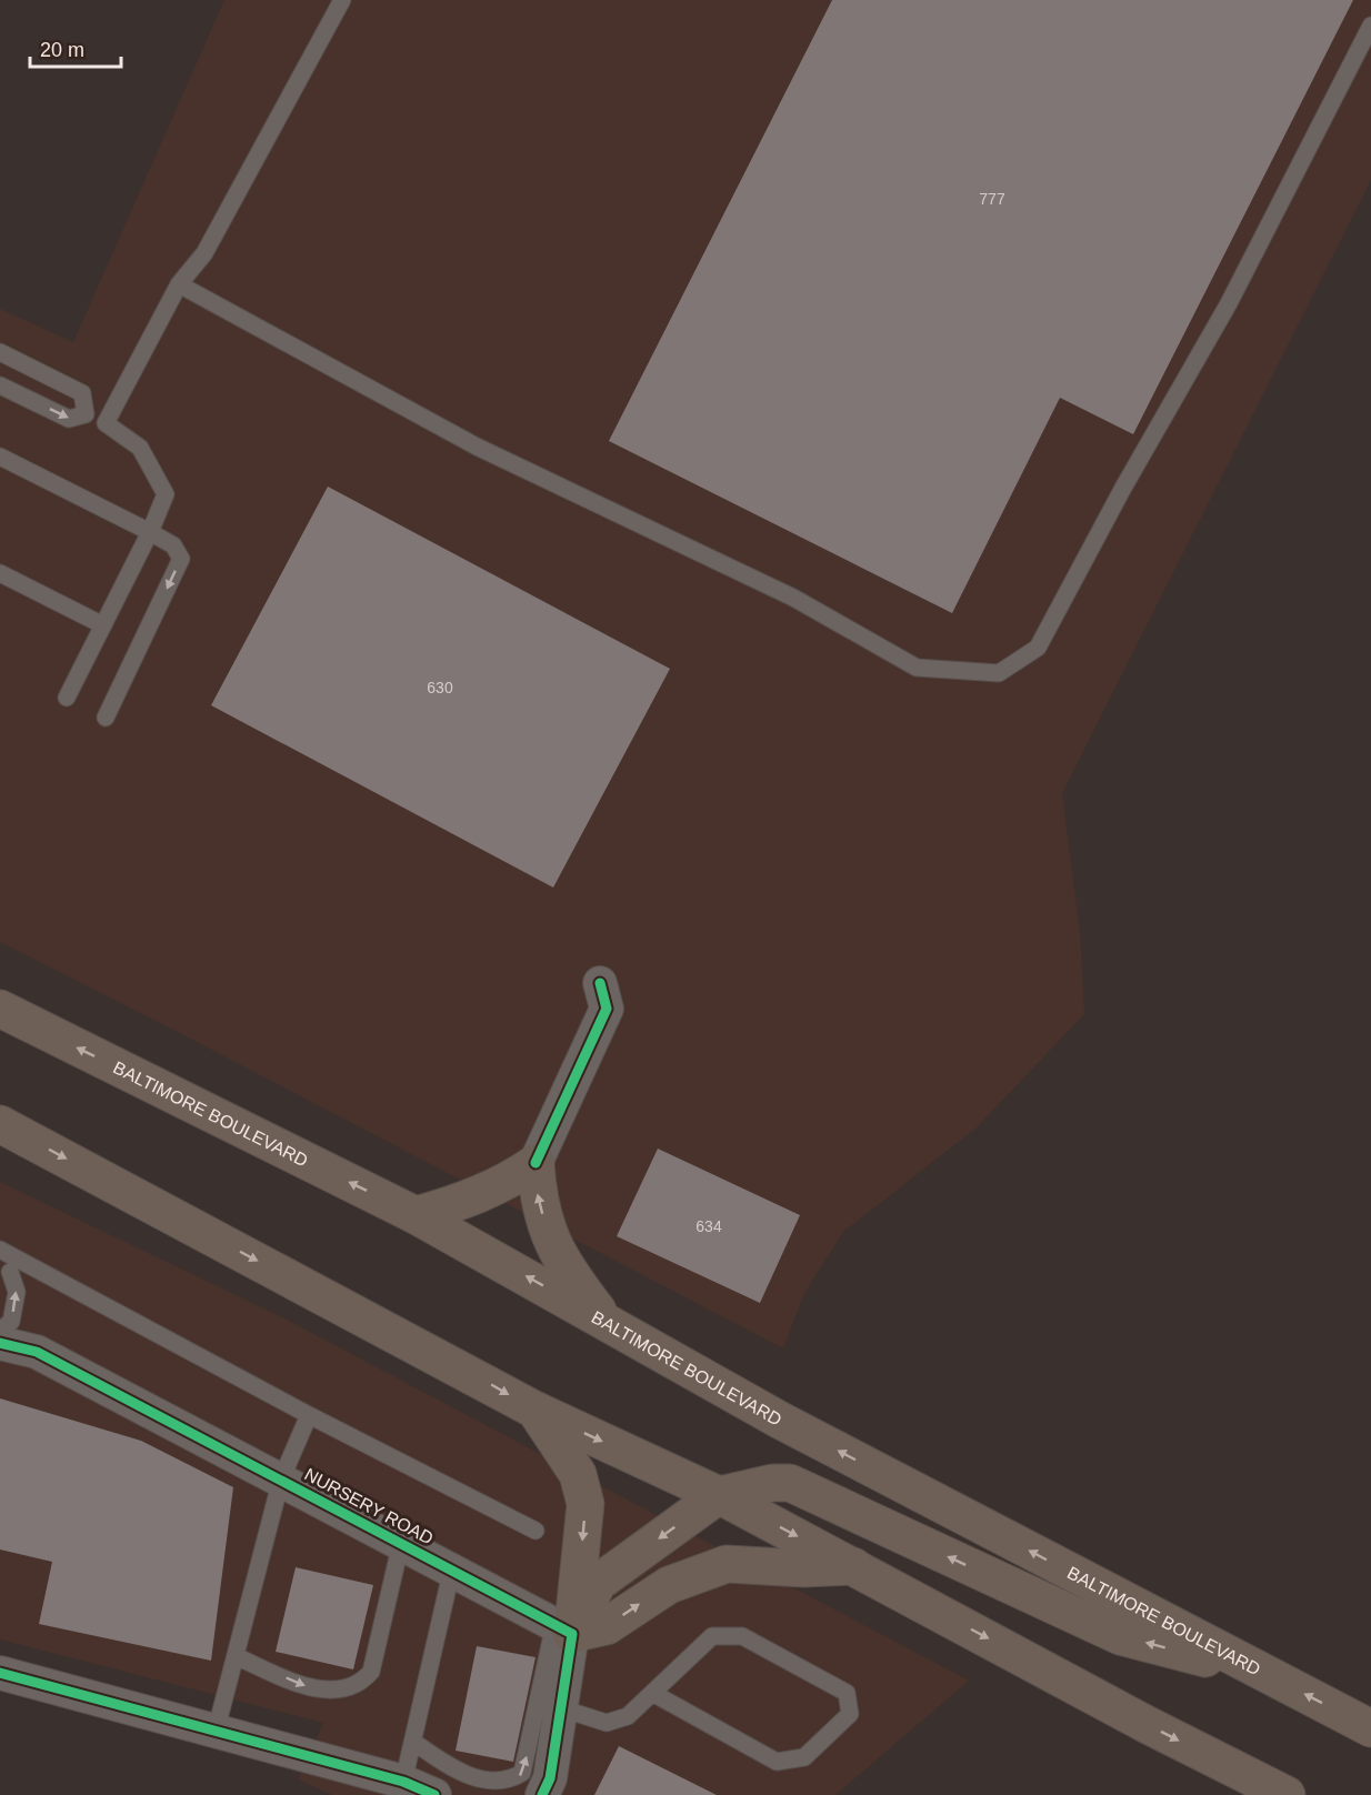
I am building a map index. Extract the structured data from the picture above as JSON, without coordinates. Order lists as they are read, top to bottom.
{
  "streets": {
    "highway": ["BALTIMORE BOULEVARD"],
    "street": ["NURSERY ROAD"]
  },
  "house_numbers": ["777", "630", "634"],
  "scale_bar": "20 m"
}
